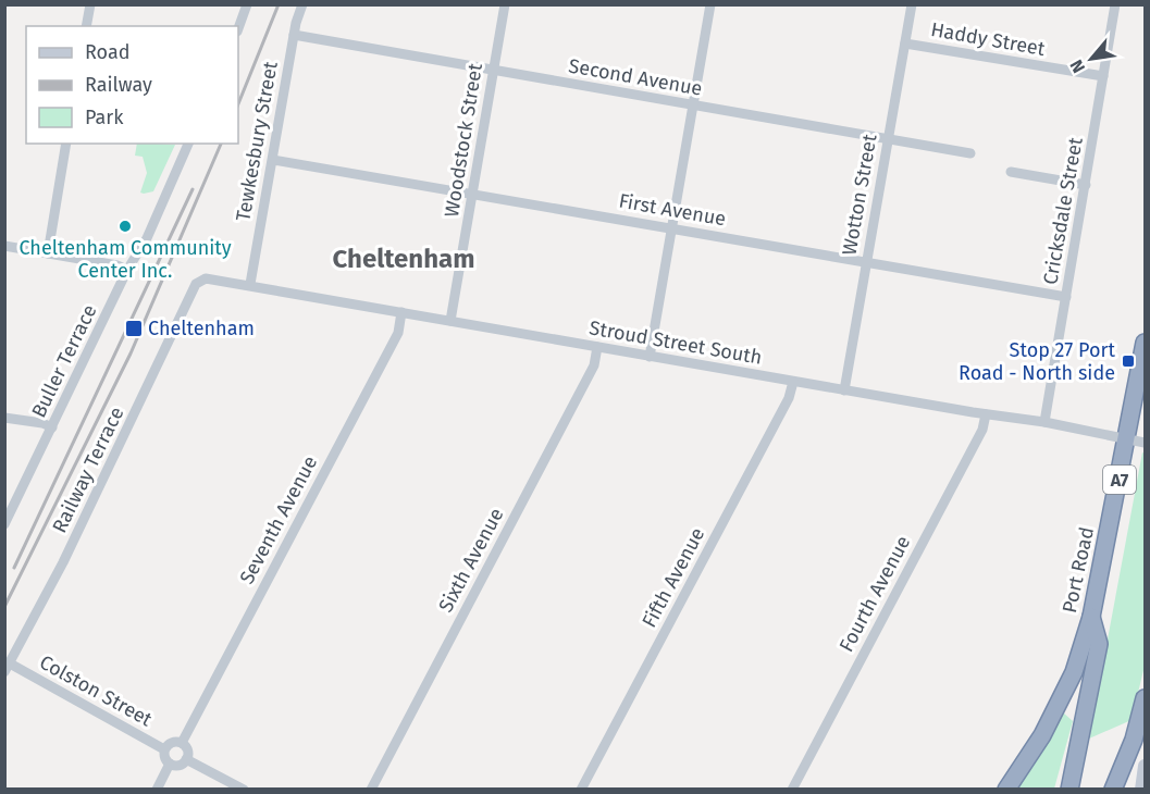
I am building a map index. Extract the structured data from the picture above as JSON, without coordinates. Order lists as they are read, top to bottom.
{
  "streets": {
    "highway": ["A7", "Port Road"],
    "street": [
      "Haddy Street",
      "Second Avenue",
      "Woodstock Street",
      "Tewkesbury Street",
      "Wotton Street",
      "First Avenue",
      "Cricksdale Street",
      "Stroud Street South",
      "Buller Terrace",
      "Railway Terrace",
      "Seventh Avenue",
      "Sixth Avenue",
      "Fifth Avenue",
      "Fourth Avenue",
      "Colston Street"
    ]
  },
  "crossings": [
    ["Haddy Street", "Wotton Street"],
    ["Haddy Street", "Cricksdale Street"],
    ["Second Avenue", "Woodstock Street"],
    ["Second Avenue", "Tewkesbury Street"],
    ["Second Avenue", "Wotton Street"],
    ["Woodstock Street", "First Avenue"],
    ["Woodstock Street", "Stroud Street South"],
    ["Tewkesbury Street", "First Avenue"],
    ["Tewkesbury Street", "Stroud Street South"],
    ["Wotton Street", "First Avenue"],
    ["Wotton Street", "Stroud Street South"],
    ["First Avenue", "Cricksdale Street"],
    ["Cricksdale Street", "Stroud Street South"],
    ["Stroud Street South", "Railway Terrace"],
    ["Stroud Street South", "Seventh Avenue"],
    ["Stroud Street South", "Sixth Avenue"],
    ["Stroud Street South", "Port Road"],
    ["Stroud Street South", "Fifth Avenue"],
    ["Stroud Street South", "Fourth Avenue"],
    ["Railway Terrace", "Colston Street"],
    ["Seventh Avenue", "Colston Street"]
  ],
  "districts": ["Cheltenham"],
  "places": {
    "other": ["Cheltenham Community Center Inc."],
    "transit": ["Cheltenham", "Stop 27 Port Road - North side"]
  },
  "legend": ["Road", "Railway", "Park"],
  "north": "bottom left"
}
